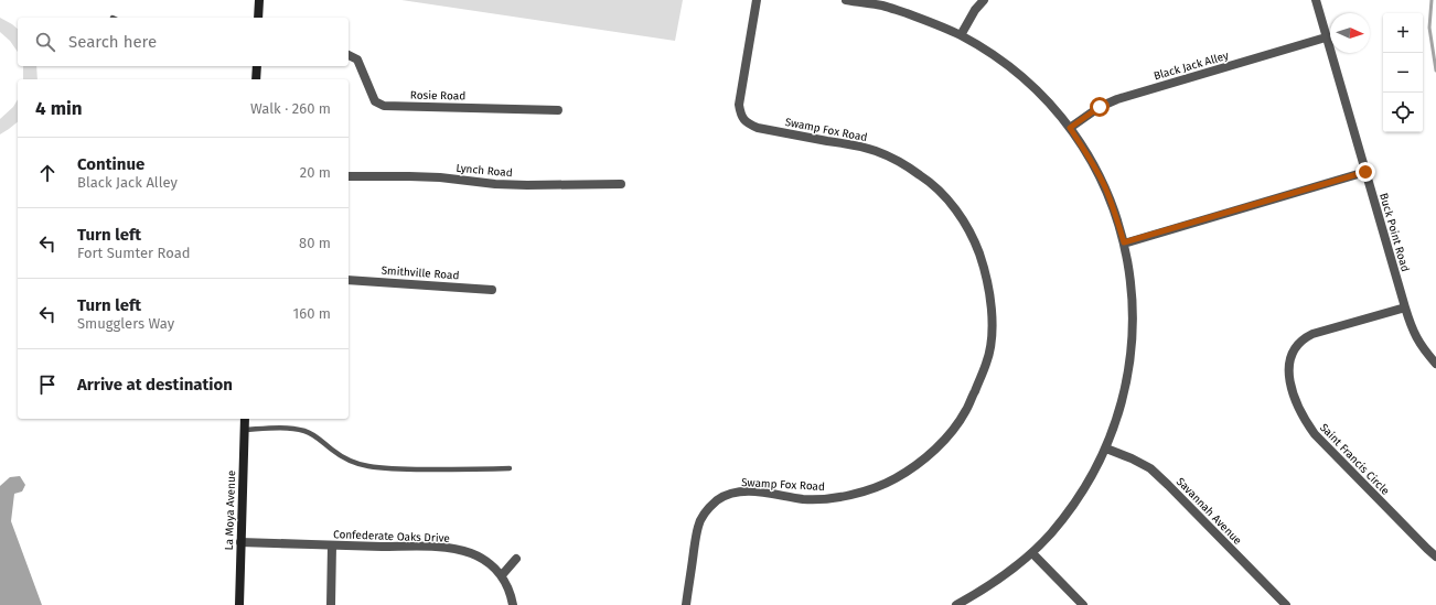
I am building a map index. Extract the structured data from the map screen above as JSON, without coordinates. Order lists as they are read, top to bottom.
{
  "streets": {
    "street": [
      "Black Jack Alley",
      "Rosie Road",
      "Swamp Fox Road",
      "Lynch Road",
      "Buck Point Road",
      "Smithville Road",
      "Saint Francis Circle",
      "La Moya Avenue",
      "Savannah Avenue",
      "Confederate Oaks Drive"
    ]
  },
  "crossings": [
    ["Black Jack Alley", "Buck Point Road"],
    ["Buck Point Road", "Saint Francis Circle"],
    ["La Moya Avenue", "Confederate Oaks Drive"]
  ],
  "north": "right",
  "page": {
    "map_buttons": ["+", "−"],
    "search": "Search here",
    "heading": ["4 min", "Walk · 260 m"],
    "list": [
      ["Continue", "Black Jack Alley", "20 m"],
      ["Turn left", "Fort Sumter Road", "80 m"],
      ["Turn left", "Smugglers Way", "160 m"],
      "Arrive at destination"
    ]
  }
}
